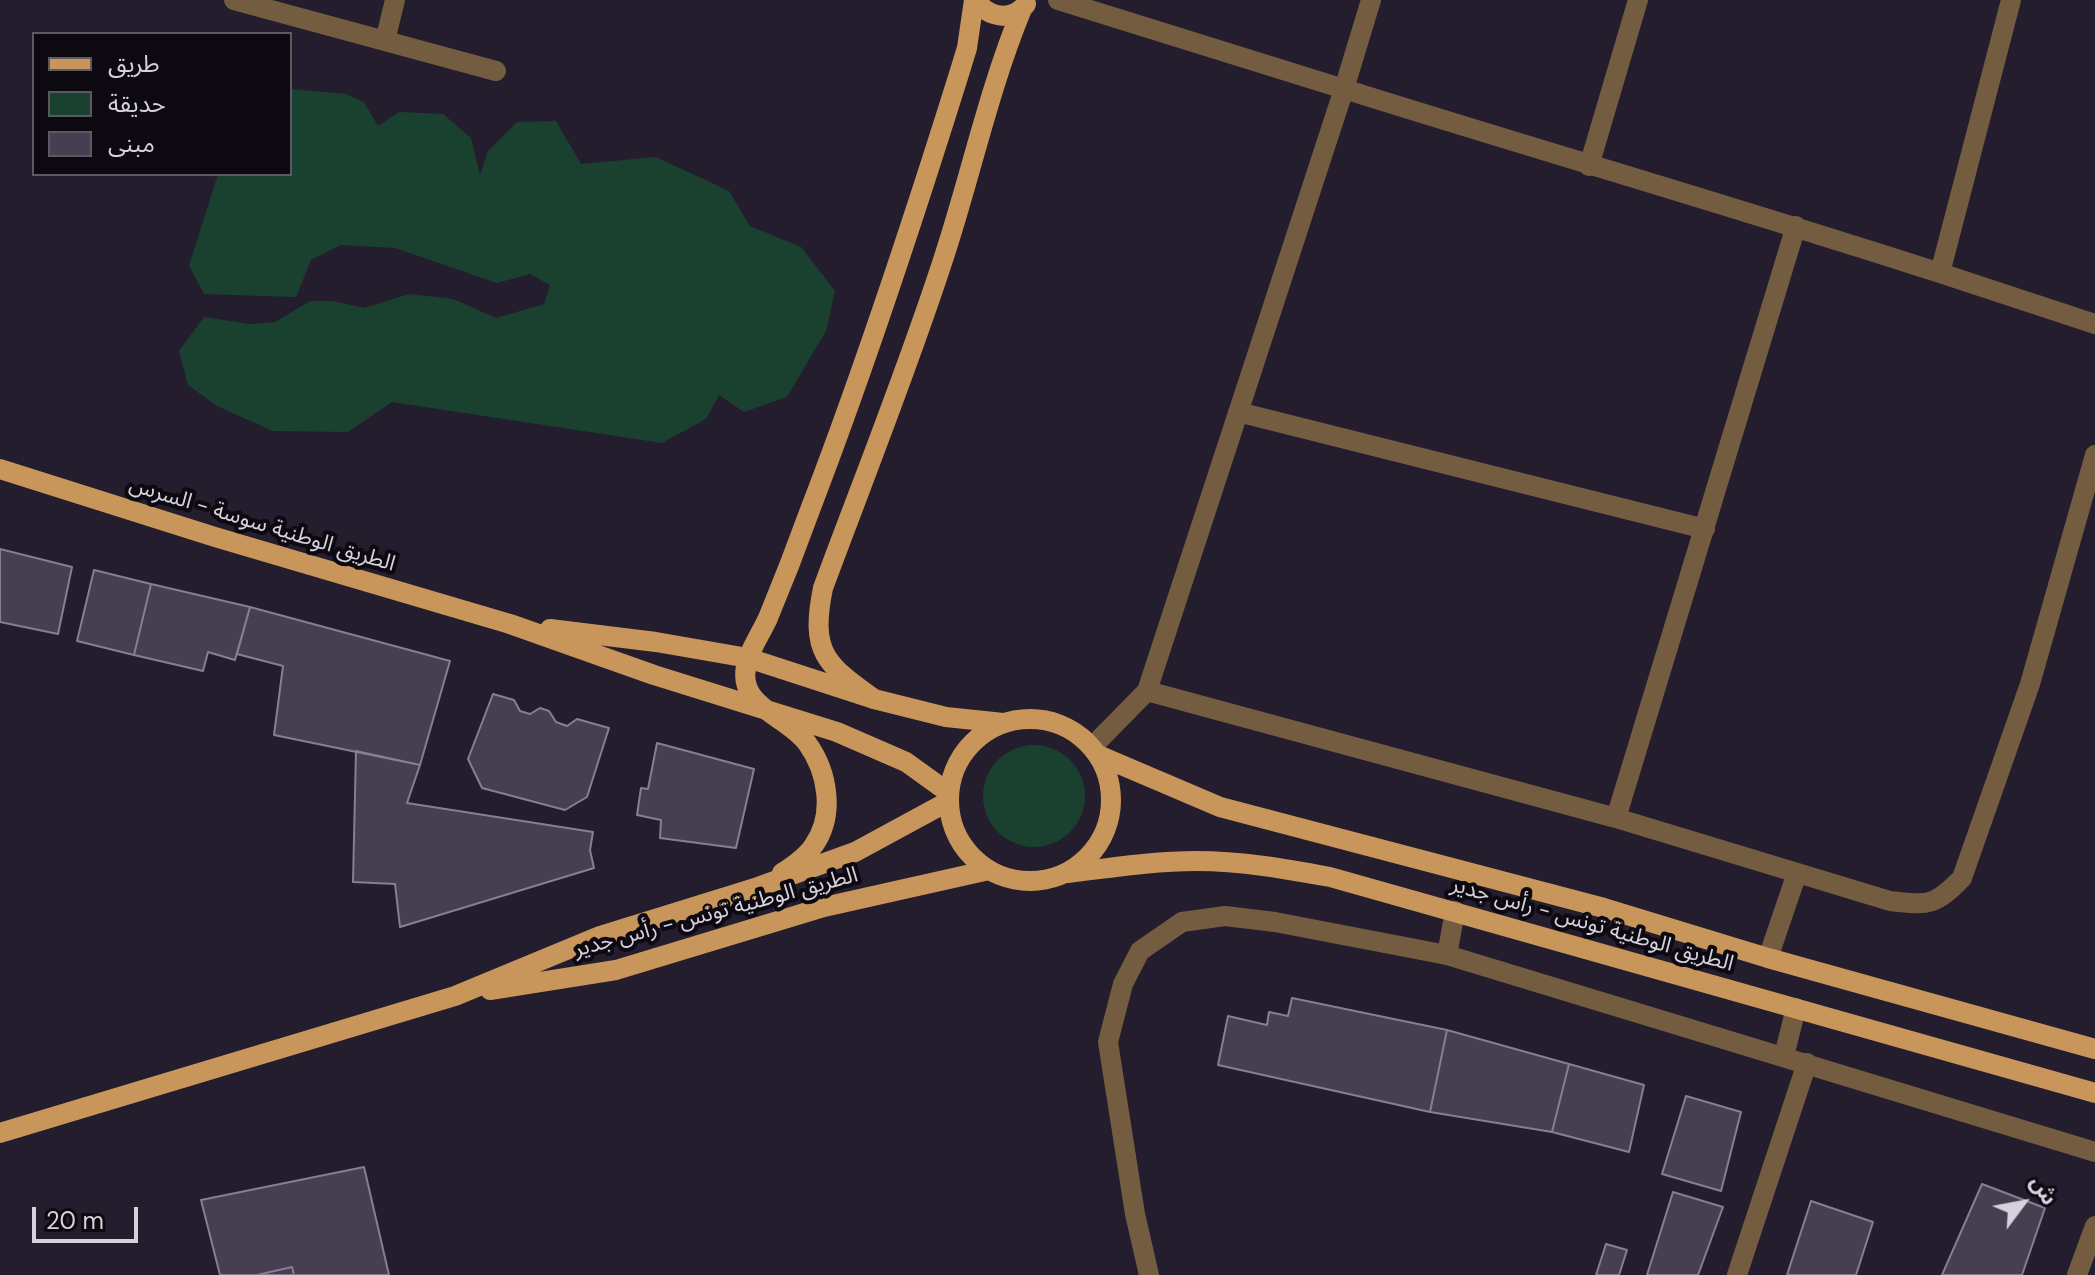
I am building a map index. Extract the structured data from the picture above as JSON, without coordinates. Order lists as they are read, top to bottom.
{
  "streets": {
    "main road": ["الطريق الوطنية سوسة - السرس", "الطريق الوطنية تونس - رأس جدير"]
  },
  "crossings": [
    ["الطريق الوطنية سوسة - السرس", "الطريق الوطنية تونس - رأس جدير"]
  ],
  "legend": ["طريق", "حديقة", "مبنى"],
  "scale_bar": "20 m",
  "north": "top right"
}
